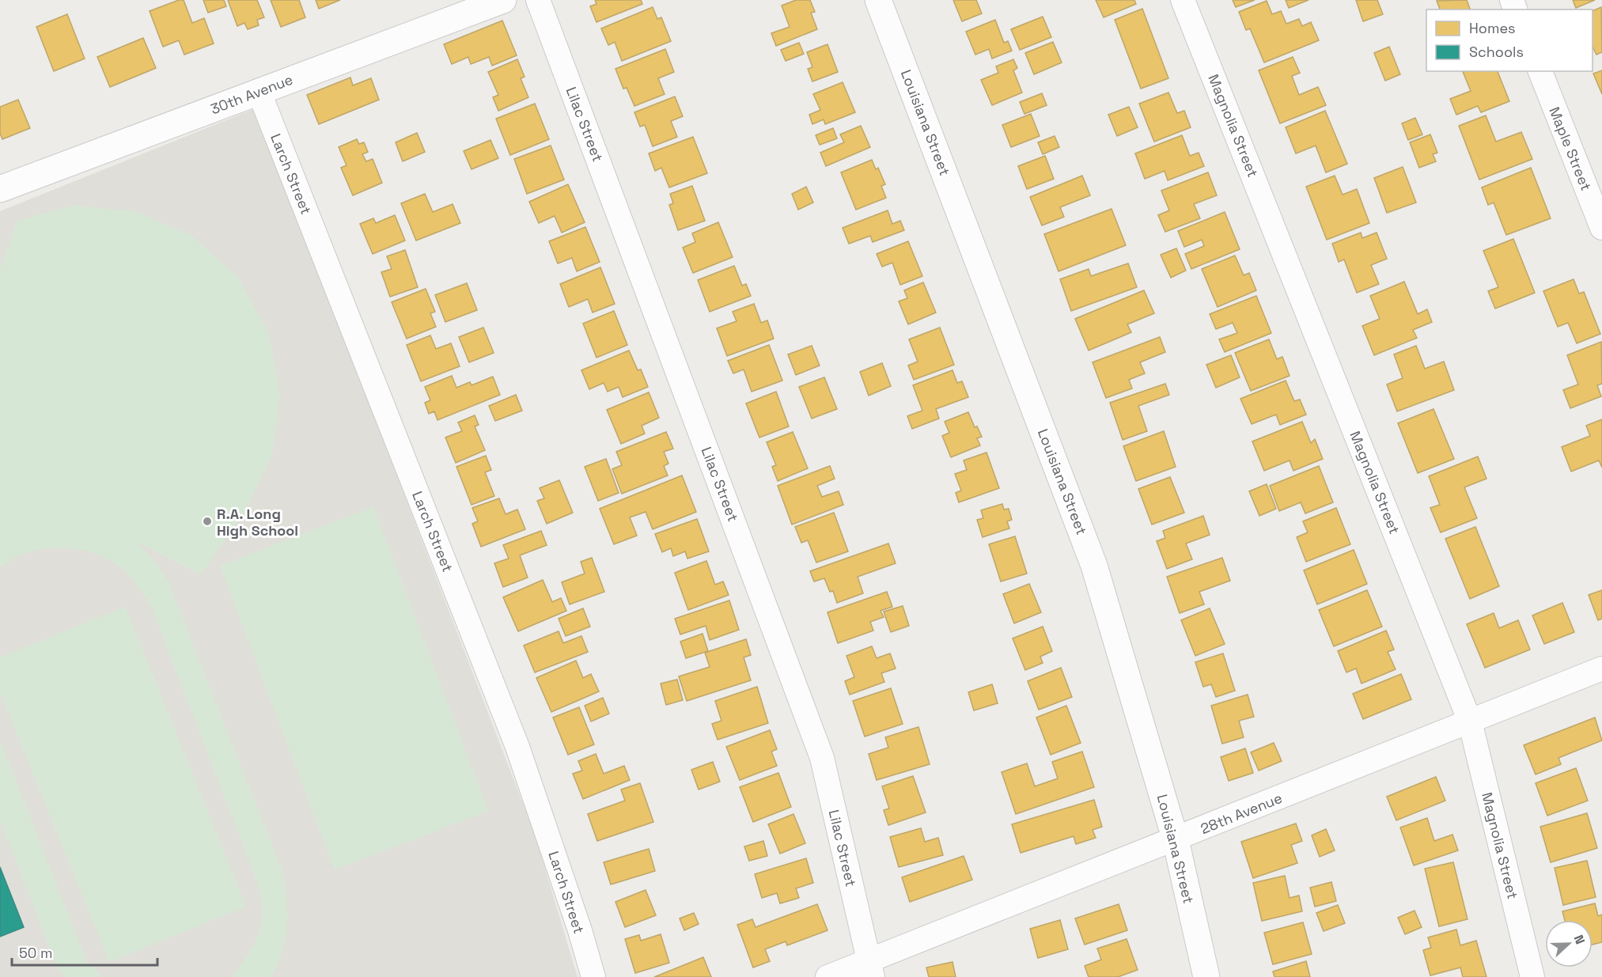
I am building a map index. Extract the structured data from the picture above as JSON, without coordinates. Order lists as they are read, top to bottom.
{
  "streets": {
    "street": [
      "30th Avenue",
      "Louisiana Street",
      "Lilac Street",
      "Magnolia Street",
      "Maple Street",
      "Larch Street",
      "28th Avenue"
    ]
  },
  "crossings": [
    ["30th Avenue", "Larch Street"],
    ["Louisiana Street", "28th Avenue"],
    ["Lilac Street", "28th Avenue"],
    ["Magnolia Street", "28th Avenue"]
  ],
  "places": ["R.A. Long High School"],
  "legend": ["Homes", "Schools"],
  "scale_bar": "50 m",
  "north": "right"
}
